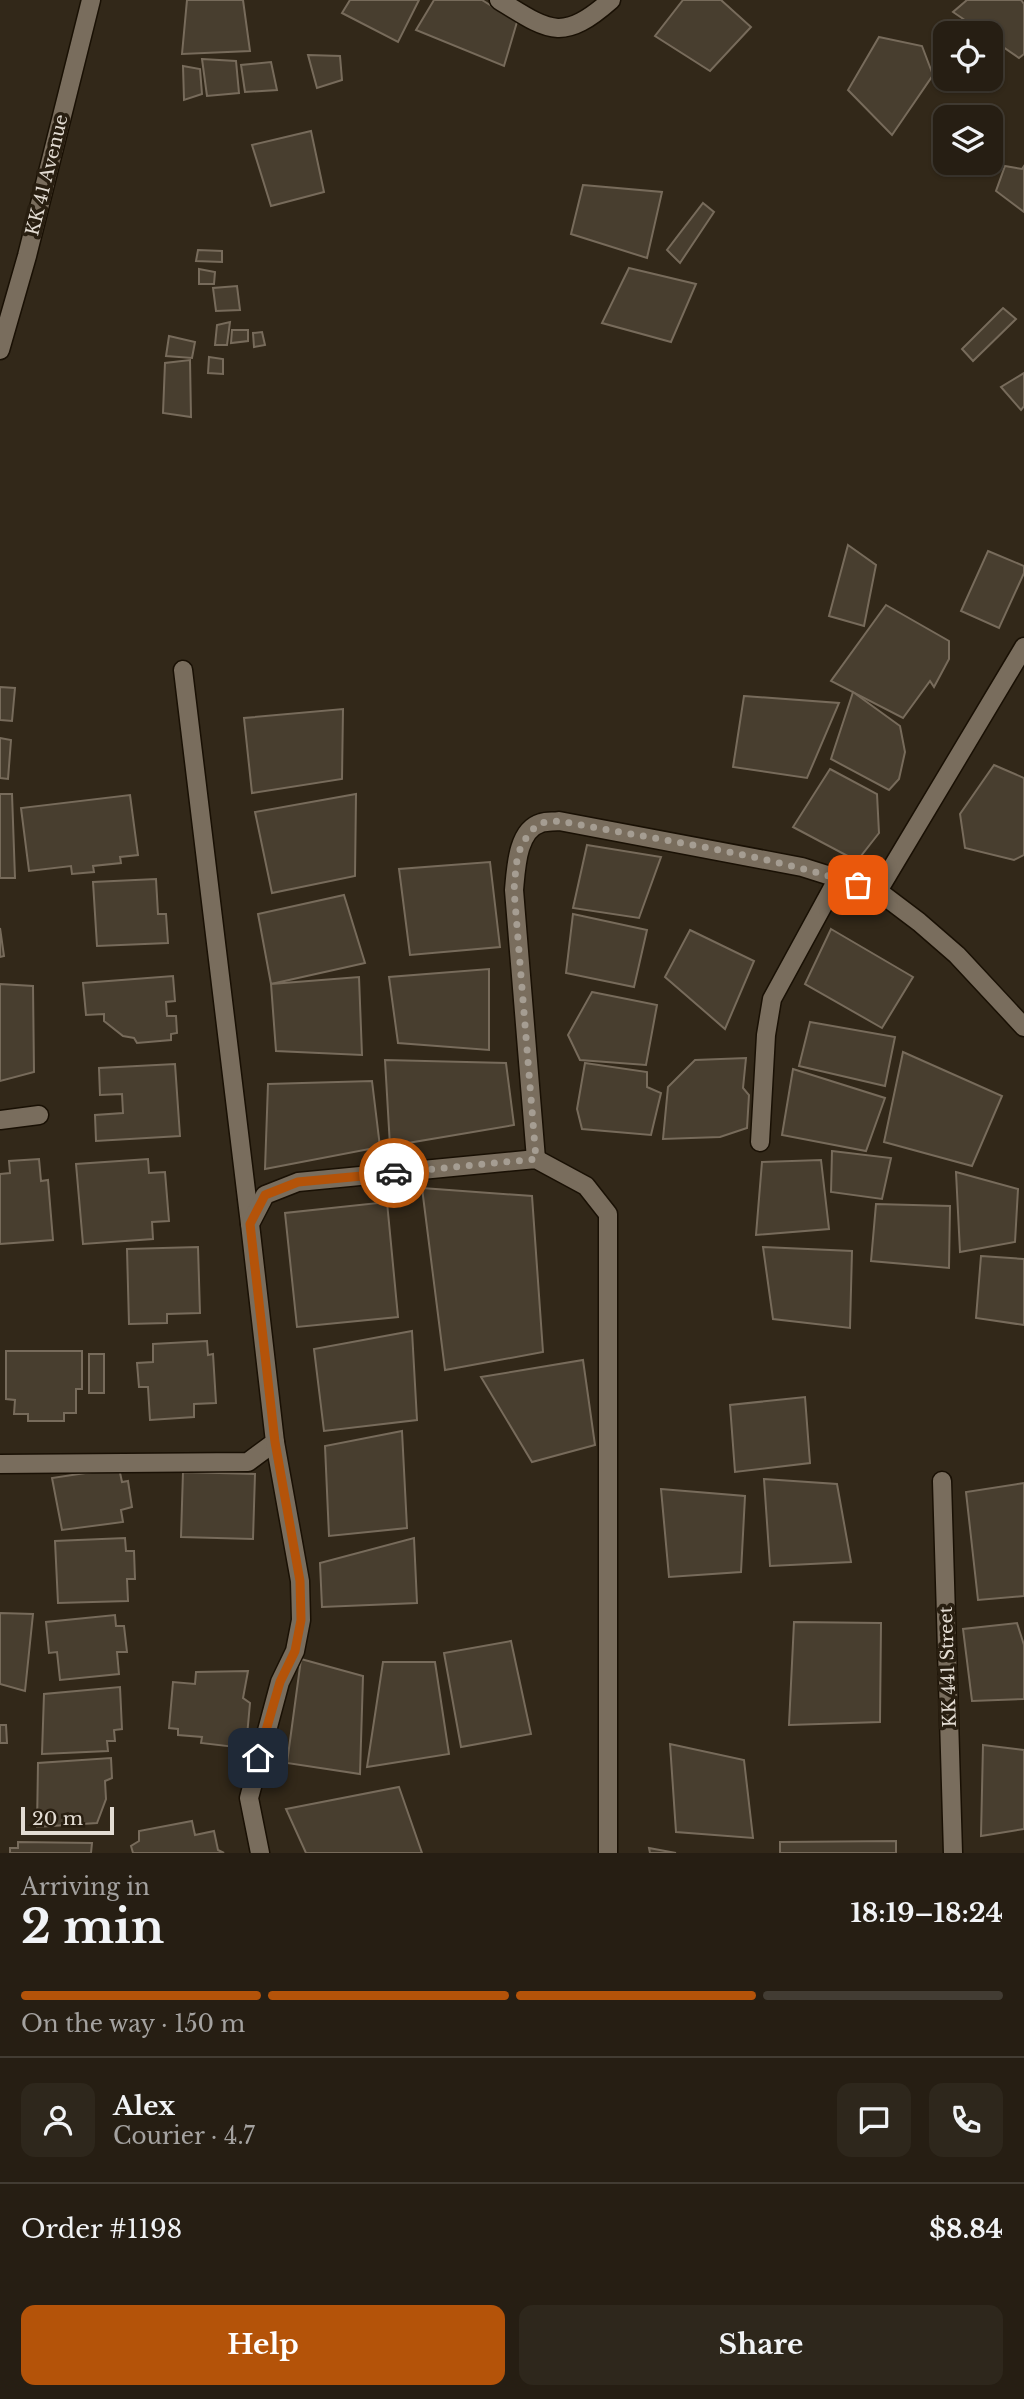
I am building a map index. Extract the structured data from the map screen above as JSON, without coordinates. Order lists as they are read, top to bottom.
{
  "streets": {
    "street": ["KK 41 Avenue", "KK 441 Street"]
  },
  "scale_bar": "20 m",
  "page": {
    "scale": "20 m",
    "heading": ["2 min", "Arriving in", "18:19–18:24"],
    "panel": [
      "Alex",
      "Courier · 4.7",
      "Order #1198",
      "$8.84"
    ],
    "bar": "On the way · 150 m",
    "buttons": ["Help", "Share"]
  }
}
